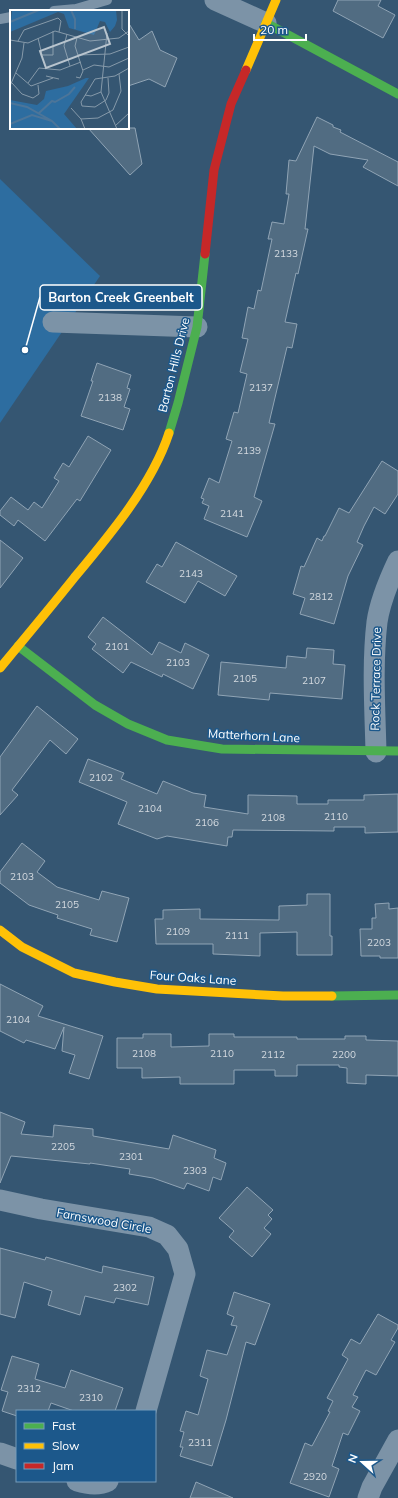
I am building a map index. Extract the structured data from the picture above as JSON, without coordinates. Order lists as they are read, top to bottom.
{
  "streets": {
    "street": [
      "Barton Hills Drive",
      "Rock Terrace Drive",
      "Matterhorn Lane",
      "Four Oaks Lane",
      "Farnswood Circle"
    ]
  },
  "crossings": [
    ["Barton Hills Drive", "Matterhorn Lane"],
    ["Rock Terrace Drive", "Matterhorn Lane"]
  ],
  "places": ["Barton Creek Greenbelt"],
  "house_numbers": [
    "2133",
    "2137",
    "2138",
    "2139",
    "2141",
    "2143",
    "2812",
    "2101",
    "2103",
    "2105",
    "2107",
    "2102",
    "2104",
    "2110",
    "2108",
    "2106",
    "2103",
    "2105",
    "2109",
    "2111",
    "2203",
    "2104",
    "2108",
    "2110",
    "2112",
    "2200",
    "2205",
    "2301",
    "2303",
    "2302",
    "2312",
    "2310",
    "2311",
    "2920"
  ],
  "legend": ["Fast", "Slow", "Jam"],
  "scale_bar": "20 m",
  "north": "left"
}
